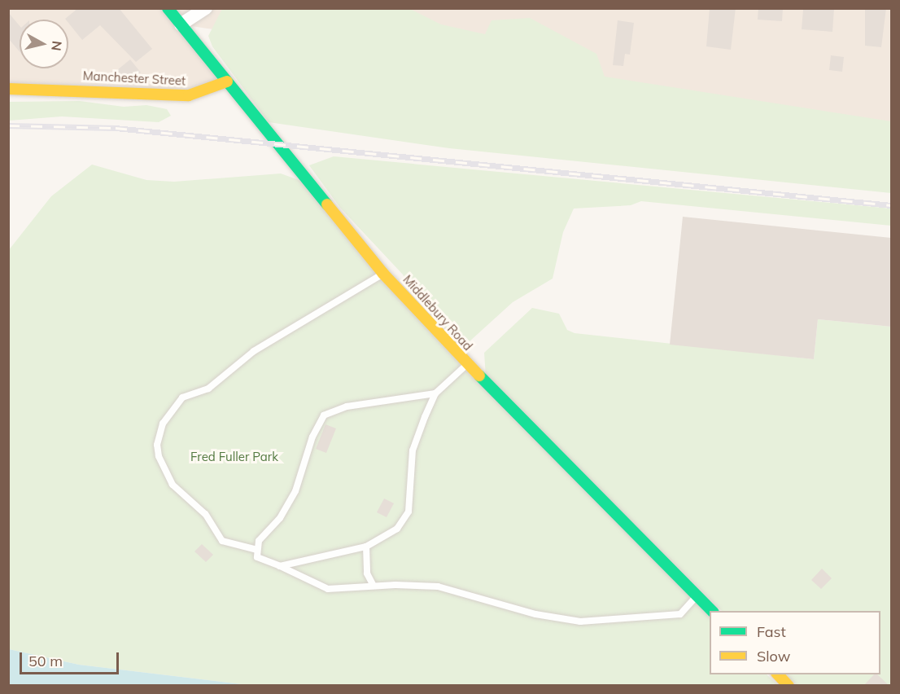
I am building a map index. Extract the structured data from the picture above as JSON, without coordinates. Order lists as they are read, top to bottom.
{
  "streets": {
    "street": ["Manchester Street", "Middlebury Road"]
  },
  "crossings": [
    ["Manchester Street", "Middlebury Road"]
  ],
  "parks": ["Fred Fuller Park"],
  "legend": ["Fast", "Slow"],
  "scale_bar": "50 m",
  "north": "right"
}
